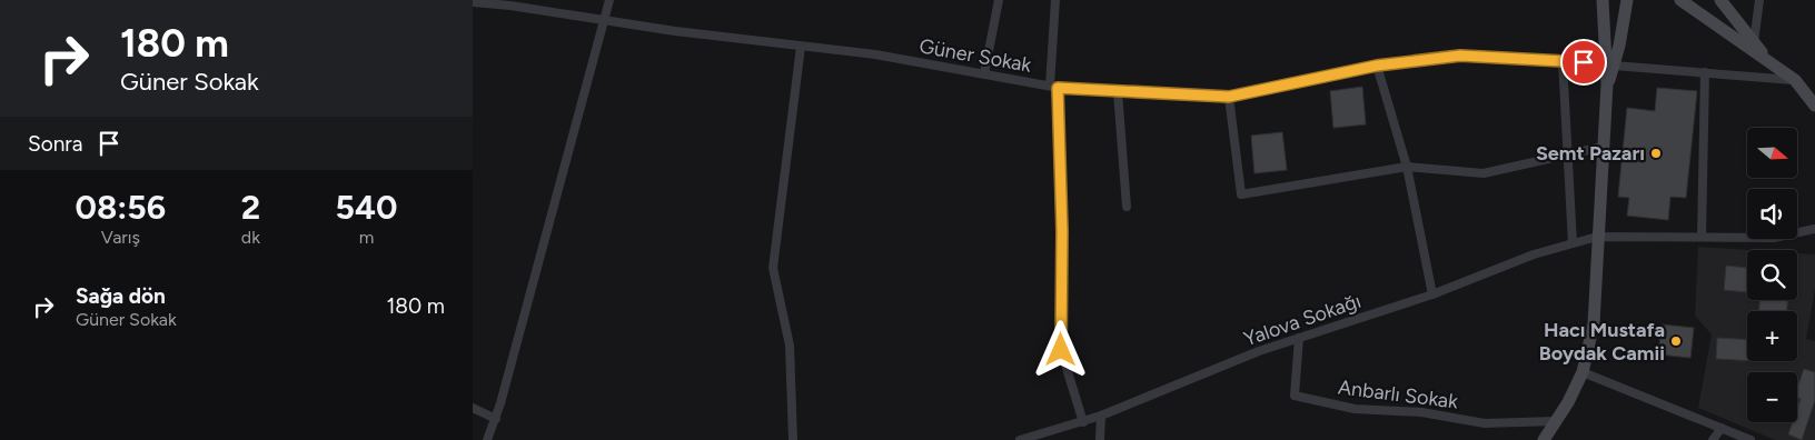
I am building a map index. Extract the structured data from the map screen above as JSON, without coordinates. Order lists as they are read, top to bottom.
{
  "streets": {
    "street": ["Güner Sokak", "Yalova Sokağı", "Anbarlı Sokak"]
  },
  "crossings": [
    ["Yalova Sokağı", "Anbarlı Sokak"]
  ],
  "places": ["Semt Pazarı", "Hacı Mustafa Boydak Camii"],
  "north": "right",
  "page": {
    "turn": ["180 m", "Güner Sokak"],
    "then": "Sonra",
    "map_buttons": ["+", "−"],
    "eta": [
      "08:56",
      "Varış",
      "2",
      "dk",
      "540",
      "m"
    ],
    "list": [
      {
        "name": "Sağa dön",
        "note": "Güner Sokak",
        "value": "180 m"
      }
    ]
  }
}
